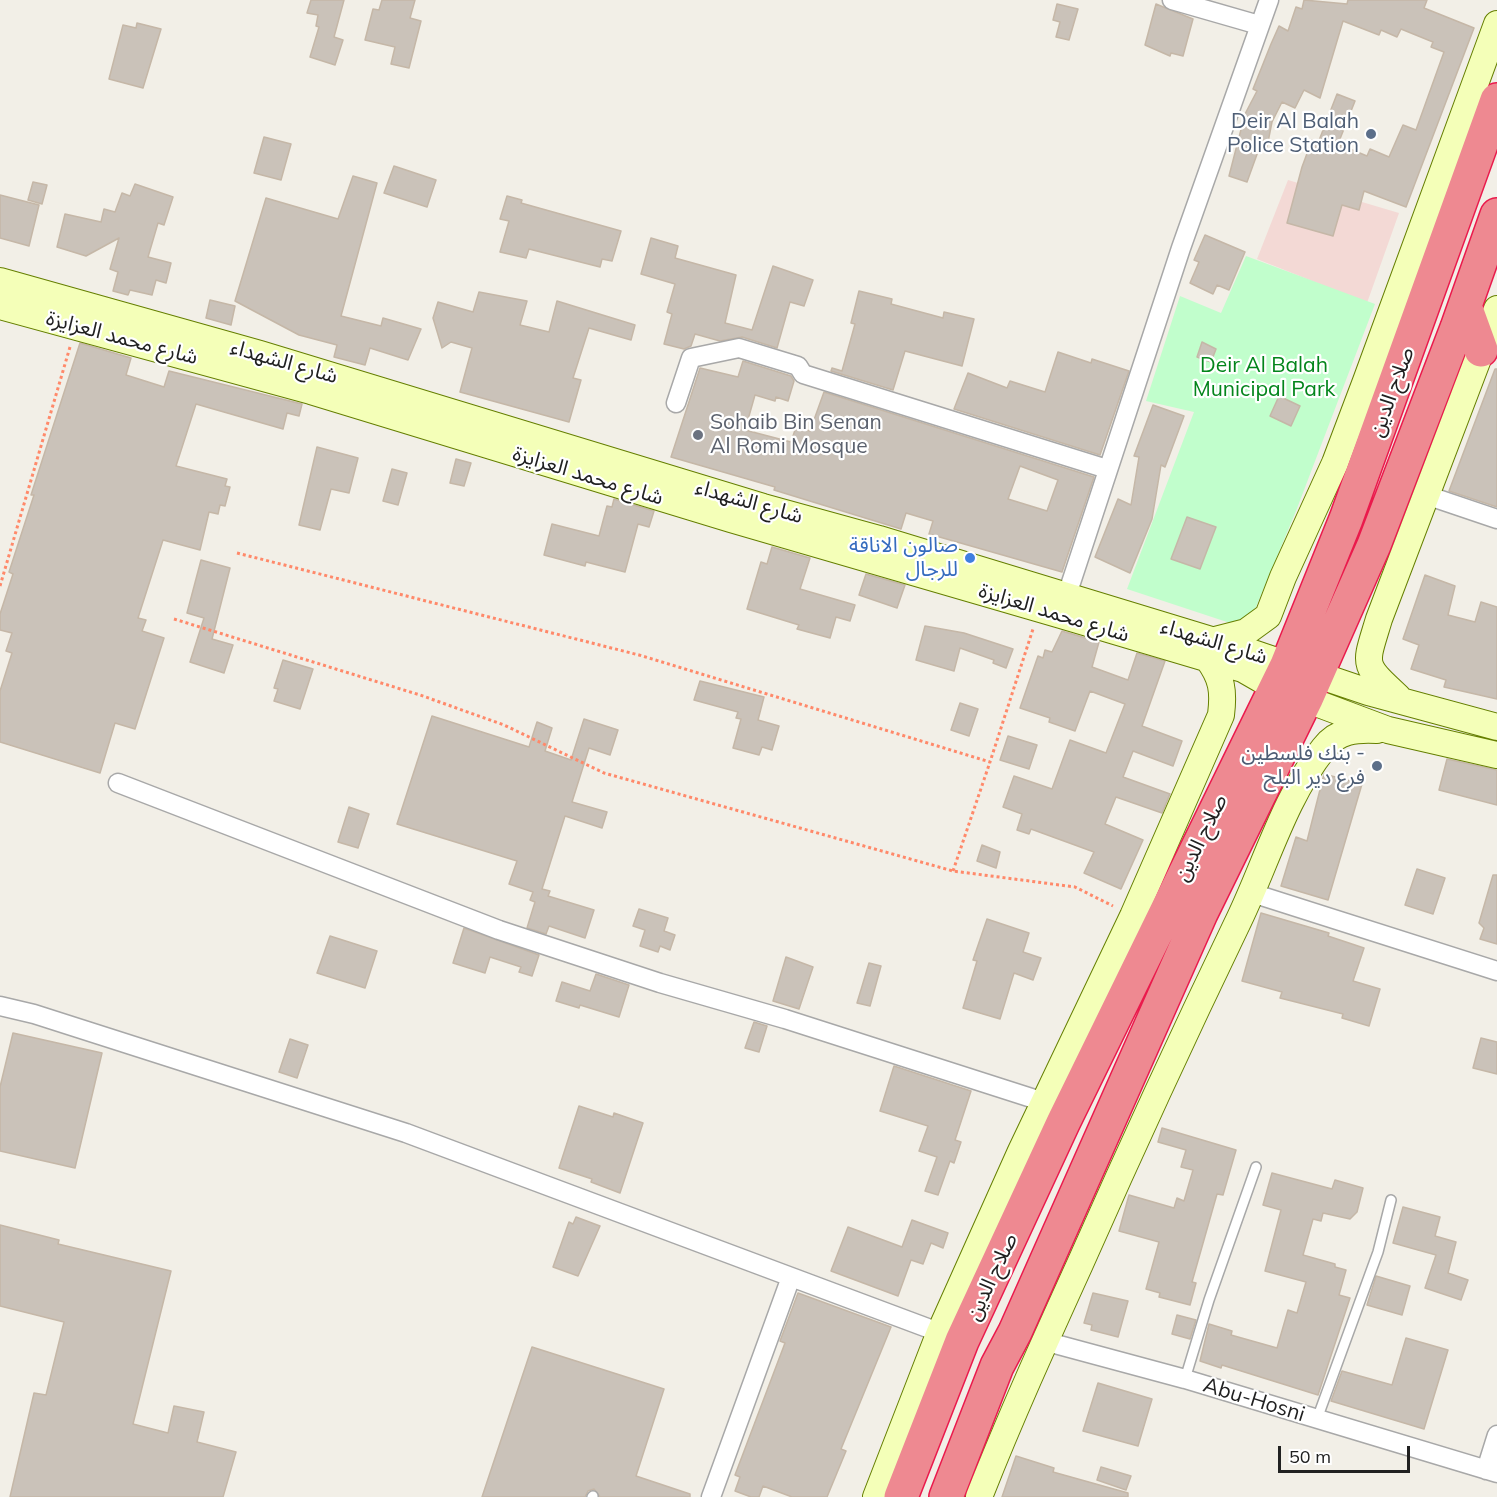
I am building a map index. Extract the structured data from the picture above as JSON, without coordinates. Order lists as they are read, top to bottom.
{
  "streets": {
    "highway": ["صلاح الدين"],
    "main road": ["شارع محمد العزايزة", "شارع الشهداء"],
    "street": ["Abu-Hosni"]
  },
  "crossings": [
    ["شارع محمد العزايزة", "شارع الشهداء"],
    ["شارع الشهداء", "صلاح الدين"]
  ],
  "parks": ["Deir Al Balah Municipal Park"],
  "places": [
    "Deir Al Balah Police Station",
    "Sohaib Bin Senan Al Romi Mosque",
    "صالون الاناقة للرجال",
    "بنك فلسطين - فرع دير البلح"
  ],
  "scale_bar": "50 m"
}
